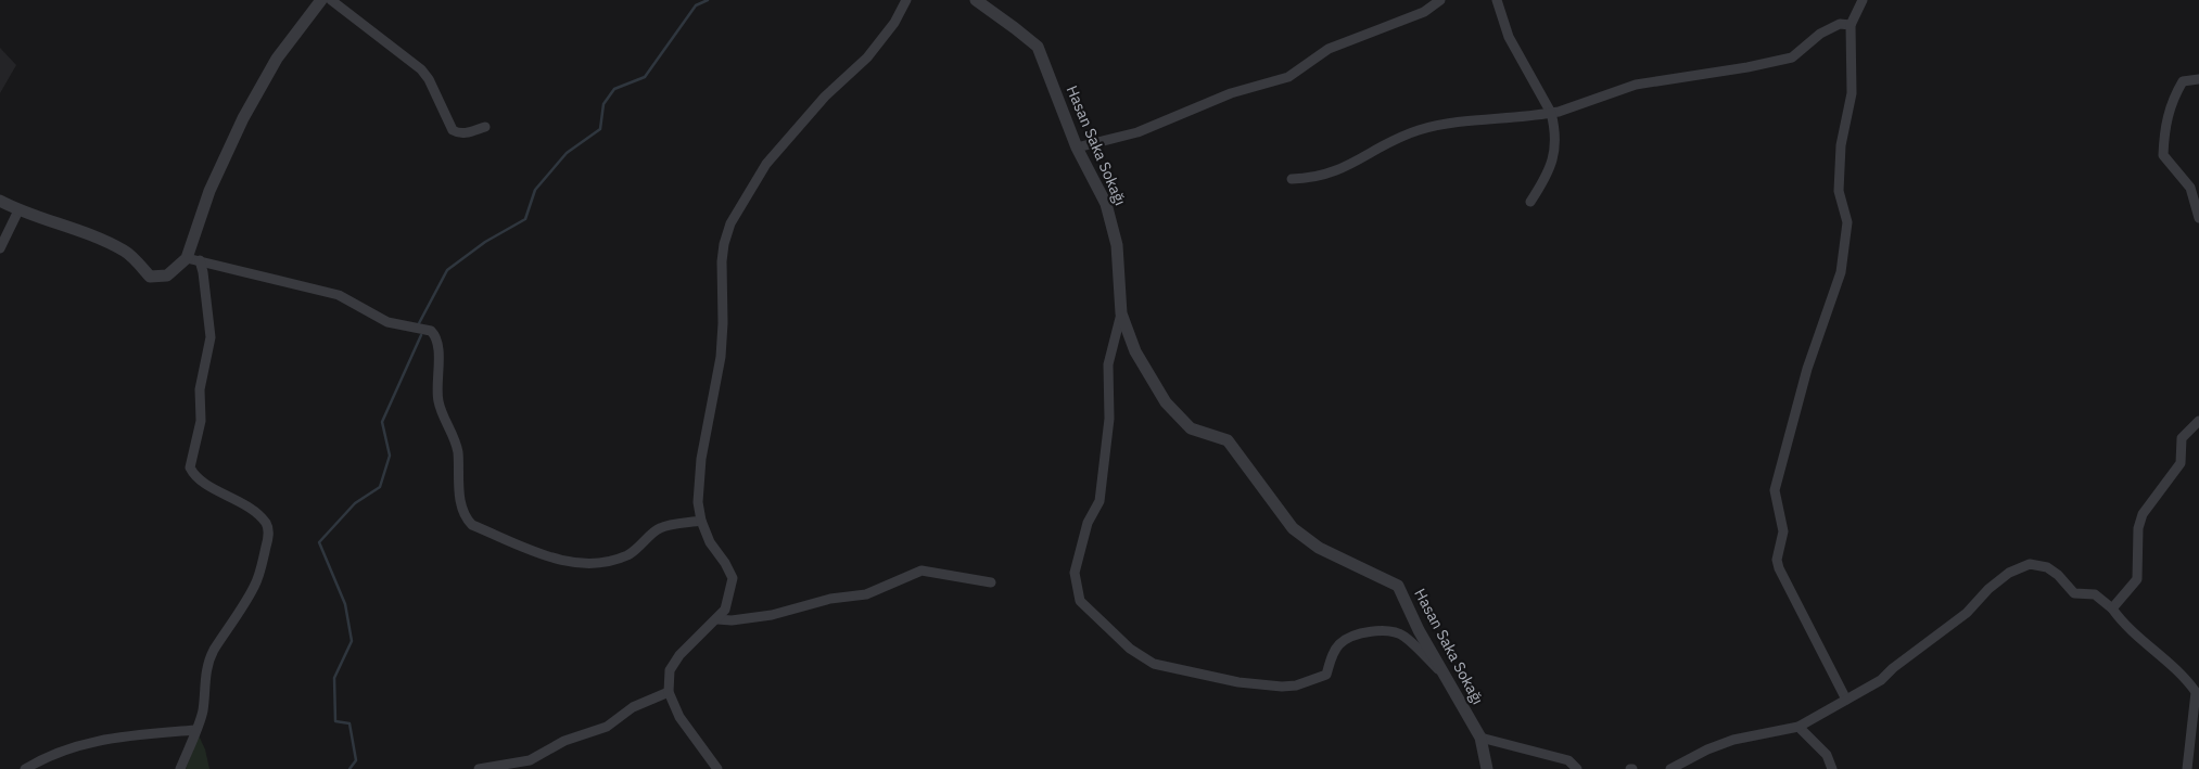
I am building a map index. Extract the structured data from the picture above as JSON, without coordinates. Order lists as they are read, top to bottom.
{
  "streets": {
    "street": ["Hasan Saka Sokağı"]
  }
}
